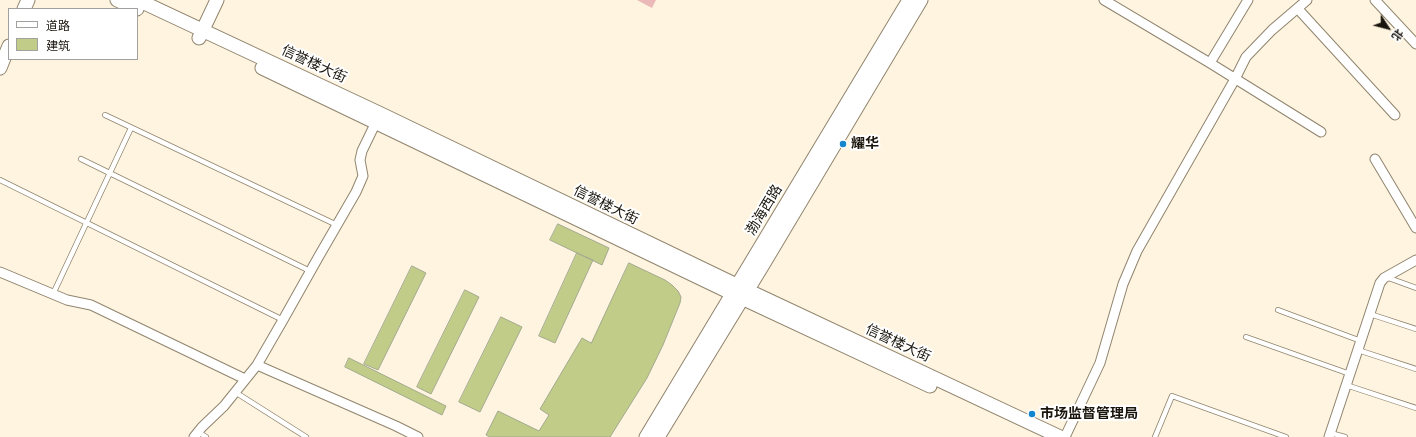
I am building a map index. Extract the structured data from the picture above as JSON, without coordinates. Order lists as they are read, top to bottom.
{
  "streets": {
    "street": ["信誉楼大街", "渤海西路"]
  },
  "crossings": [
    ["信誉楼大街", "渤海西路"]
  ],
  "places": ["耀华", "市场监督管理局"],
  "legend": ["道路", "建筑"],
  "north": "bottom right"
}
